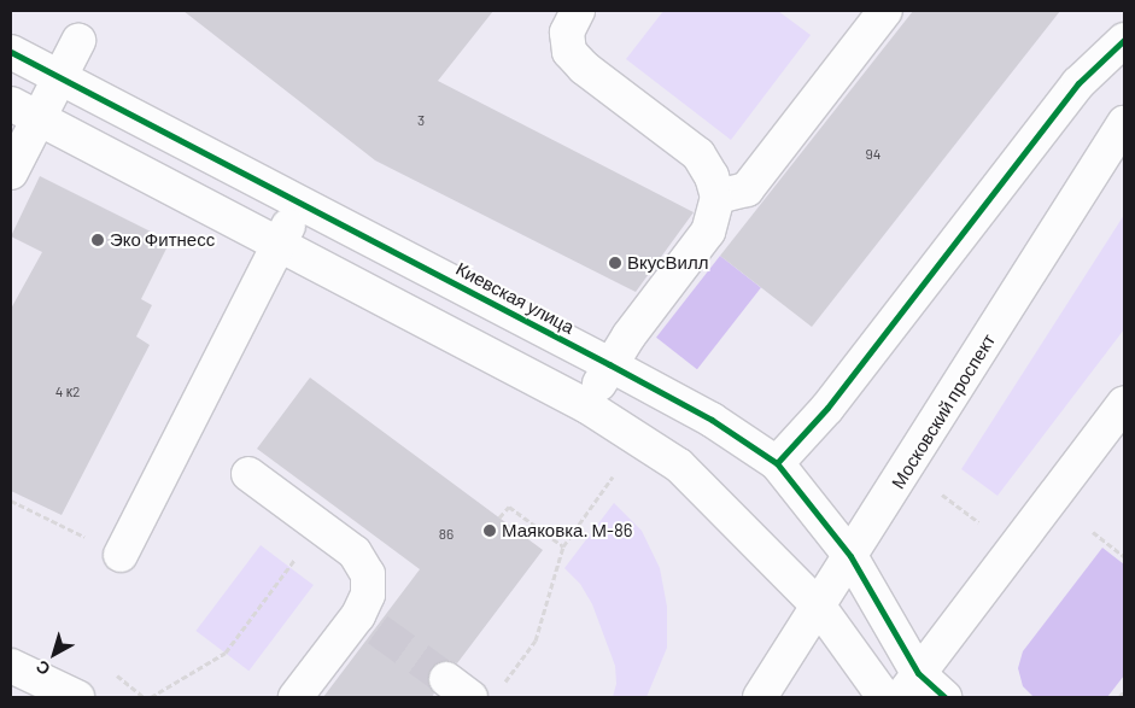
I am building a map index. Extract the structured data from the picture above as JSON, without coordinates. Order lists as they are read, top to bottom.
{
  "streets": {
    "street": ["Киевская улица", "Московский проспект"]
  },
  "crossings": [
    ["Киевская улица", "Московский проспект"]
  ],
  "places": ["Эко Фитнесс", "ВкусВилл", "Маяковка. М-86"],
  "house_numbers": [
    "3",
    "94",
    "4 к2",
    "86"
  ],
  "north": "bottom left"
}
